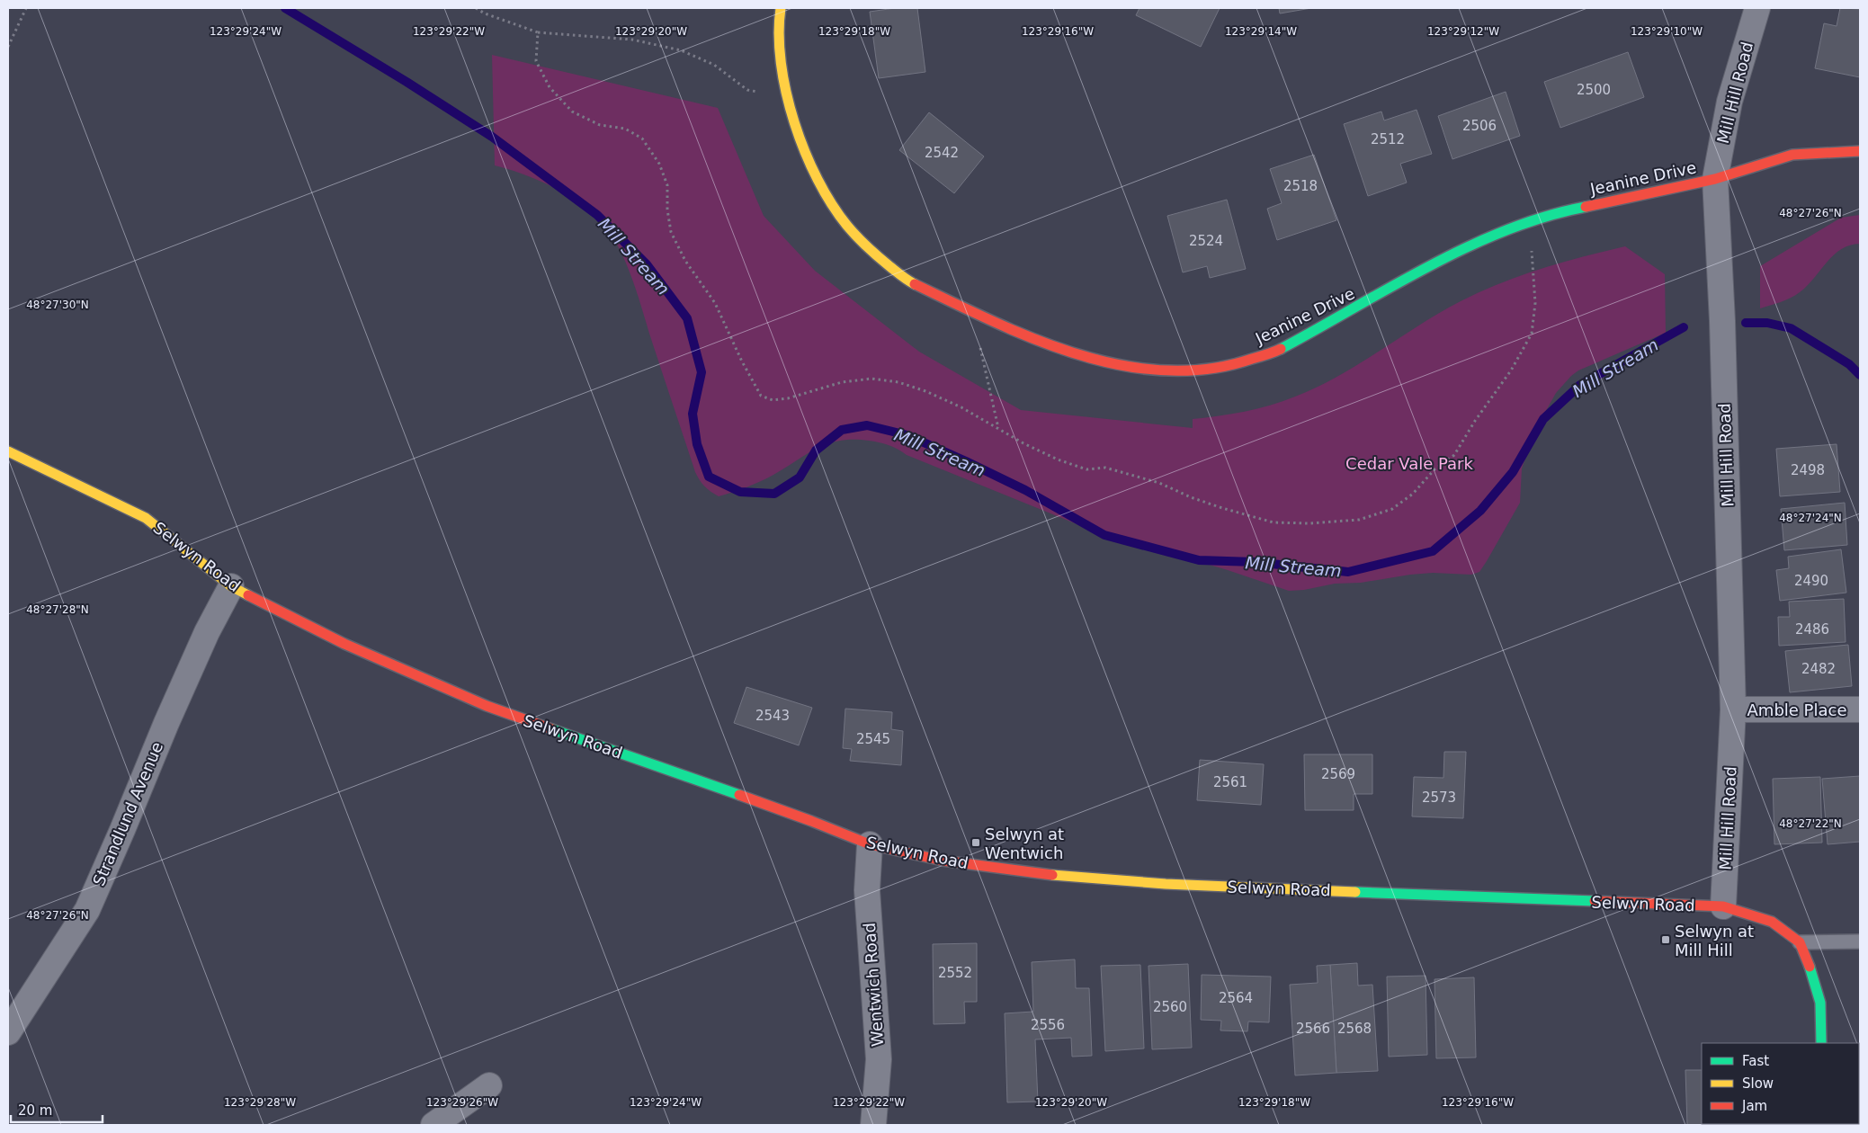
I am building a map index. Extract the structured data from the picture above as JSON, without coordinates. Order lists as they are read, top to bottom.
{
  "streets": {
    "street": [
      "Mill Hill Road",
      "Jeanine Drive",
      "Selwyn Road",
      "Amble Place",
      "Strandlund Avenue",
      "Wentwich Road"
    ]
  },
  "crossings": [
    ["Mill Hill Road", "Jeanine Drive"],
    ["Mill Hill Road", "Selwyn Road"],
    ["Mill Hill Road", "Amble Place"],
    ["Selwyn Road", "Strandlund Avenue"],
    ["Selwyn Road", "Wentwich Road"]
  ],
  "water": ["Mill Stream"],
  "parks": ["Cedar Vale Park"],
  "places": {
    "transit": ["Selwyn at Wentwich", "Selwyn at Mill Hill"]
  },
  "house_numbers": [
    "2500",
    "2506",
    "2512",
    "2542",
    "2518",
    "2524",
    "2498",
    "2490",
    "2486",
    "2482",
    "2543",
    "2545",
    "2569",
    "2561",
    "2573",
    "2552",
    "2564",
    "2560",
    "2556",
    "2566",
    "2568"
  ],
  "legend": ["Fast", "Slow", "Jam"],
  "scale_bar": "20 m",
  "coordinates": [
    "123°29'24\"W",
    "123°29'22\"W",
    "123°29'20\"W",
    "123°29'18\"W",
    "123°29'16\"W",
    "123°29'14\"W",
    "123°29'12\"W",
    "123°29'10\"W",
    "48°27'26\"N",
    "48°27'30\"N",
    "48°27'24\"N",
    "48°27'28\"N",
    "48°27'22\"N",
    "123°29'28\"W",
    "123°29'26\"W"
  ]
}
